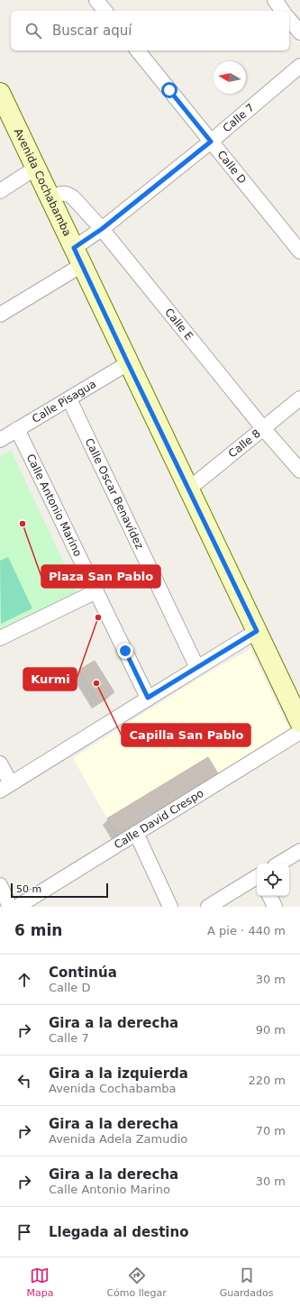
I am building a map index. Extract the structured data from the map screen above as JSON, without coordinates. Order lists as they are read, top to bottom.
{
  "streets": {
    "street": [
      "Calle 7",
      "Calle D",
      "Avenida Cochabamba",
      "Calle E",
      "Calle Pisagua",
      "Calle 8",
      "Calle Oscar Benavídez",
      "Calle Antonio Marino",
      "Calle David Crespo"
    ]
  },
  "crossings": [
    ["Calle 7", "Calle D"],
    ["Calle 7", "Avenida Cochabamba"],
    ["Calle 7", "Calle E"],
    ["Avenida Cochabamba", "Calle E"],
    ["Avenida Cochabamba", "Calle Pisagua"],
    ["Avenida Cochabamba", "Calle 8"],
    ["Avenida Cochabamba", "Calle David Crespo"],
    ["Calle E", "Calle 8"],
    ["Calle Pisagua", "Calle Oscar Benavídez"],
    ["Calle Pisagua", "Calle Antonio Marino"]
  ],
  "places": ["Plaza San Pablo", "Kurmi", "Capilla San Pablo"],
  "scale_bar": "50 m",
  "north": "left",
  "page": {
    "search": "Buscar aquí",
    "scale": "50 m",
    "heading": ["6 min", "A pie · 440 m"],
    "list": [
      ["Continúa", "Calle D", "30 m"],
      ["Gira a la derecha", "Calle 7", "90 m"],
      ["Gira a la izquierda", "Avenida Cochabamba", "220 m"],
      ["Gira a la derecha", "Avenida Adela Zamudio", "70 m"],
      ["Gira a la derecha", "Calle Antonio Marino", "30 m"],
      "Llegada al destino"
    ],
    "nav": ["Mapa", "Cómo llegar", "Guardados"]
  }
}
